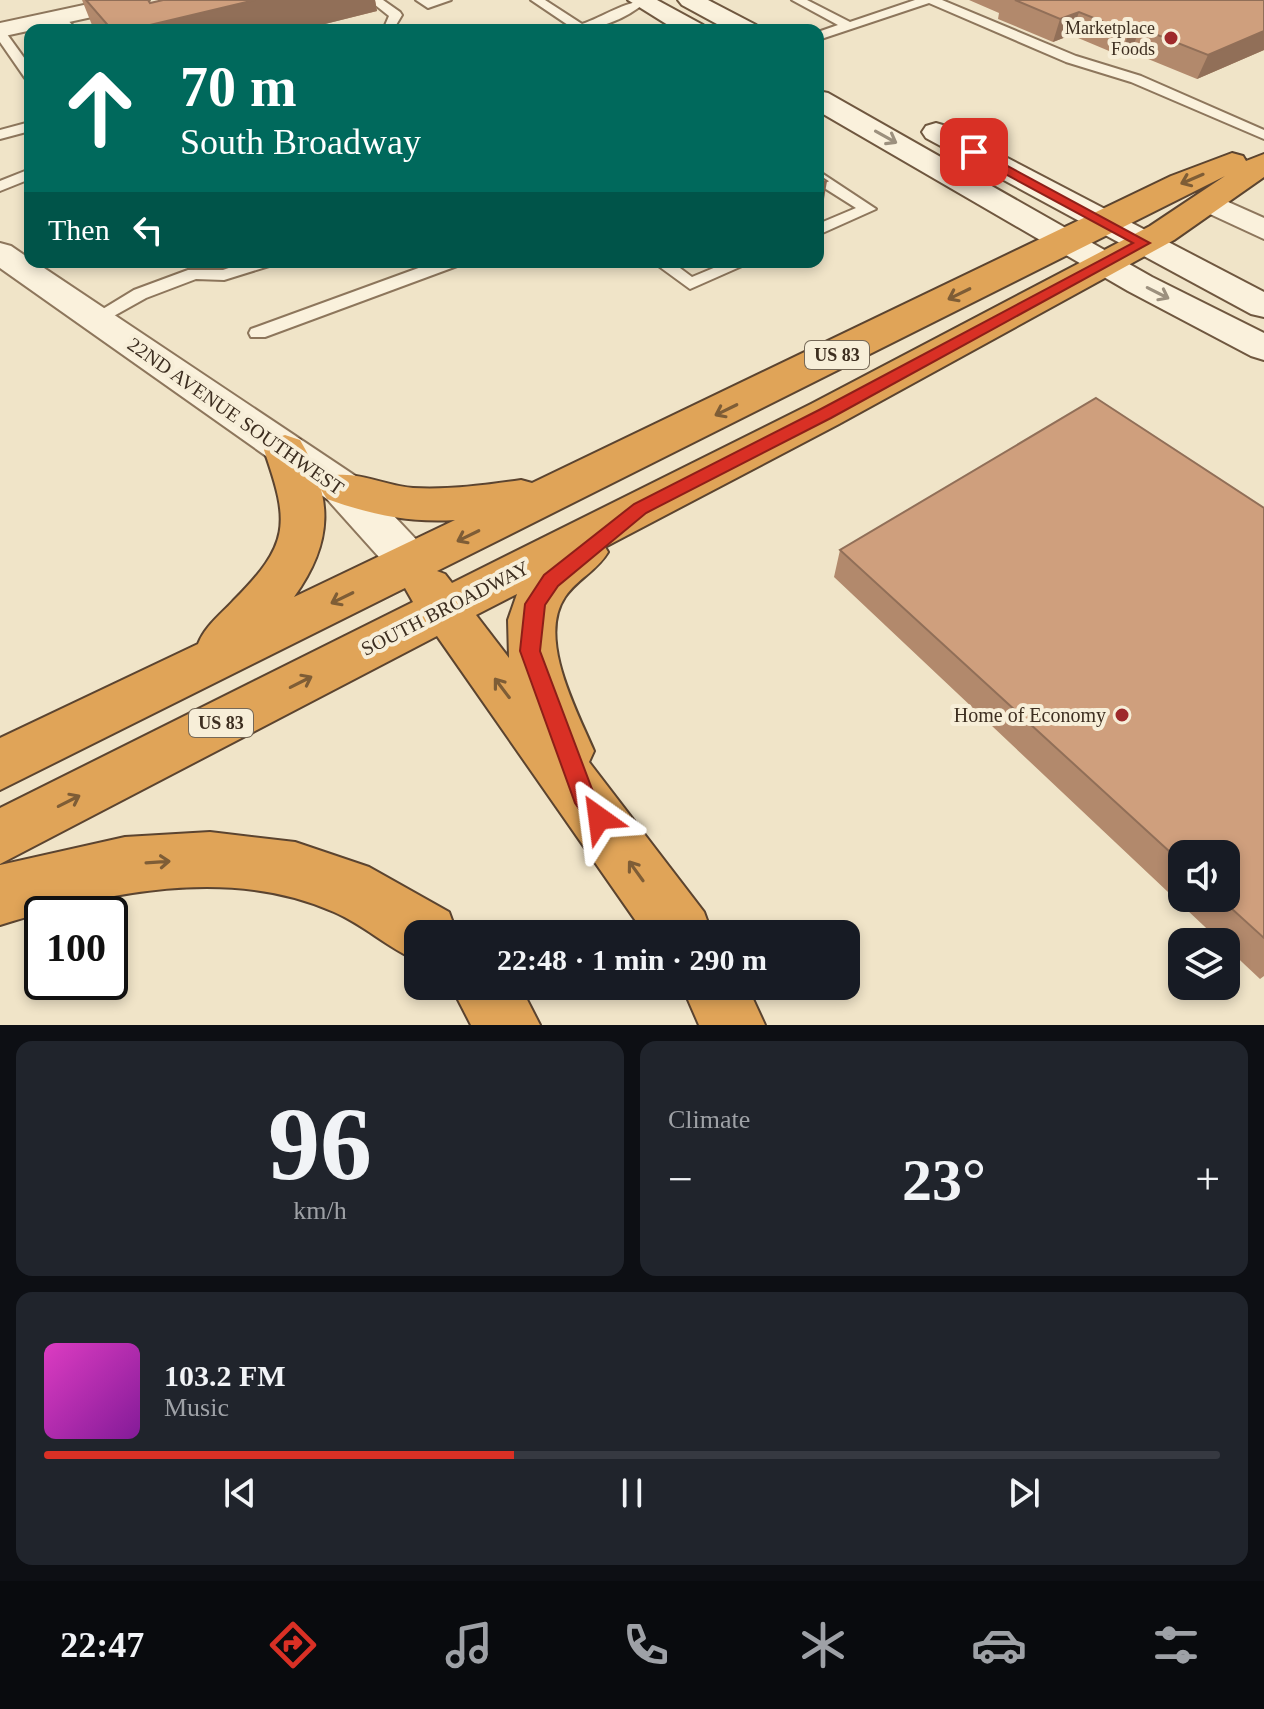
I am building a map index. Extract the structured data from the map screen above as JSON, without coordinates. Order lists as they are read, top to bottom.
{
  "streets": {
    "highway": ["US 83", "22ND AVENUE SOUTHWEST", "SOUTH BROADWAY"]
  },
  "crossings": [
    ["US 83", "22ND AVENUE SOUTHWEST"],
    ["22ND AVENUE SOUTHWEST", "SOUTH BROADWAY"]
  ],
  "places": ["Marketplace Foods", "Home of Economy"],
  "page": {
    "turn": ["70 m", "South Broadway"],
    "then": "Then",
    "limit": "100",
    "trip": "22:48 · 1 min · 290 m",
    "tile": [
      ["96", "km/h"],
      "Climate"
    ],
    "heat": ["−", "23°", "+"],
    "song": ["103.2 FM", "Music"],
    "tabs": "22:47"
  }
}
